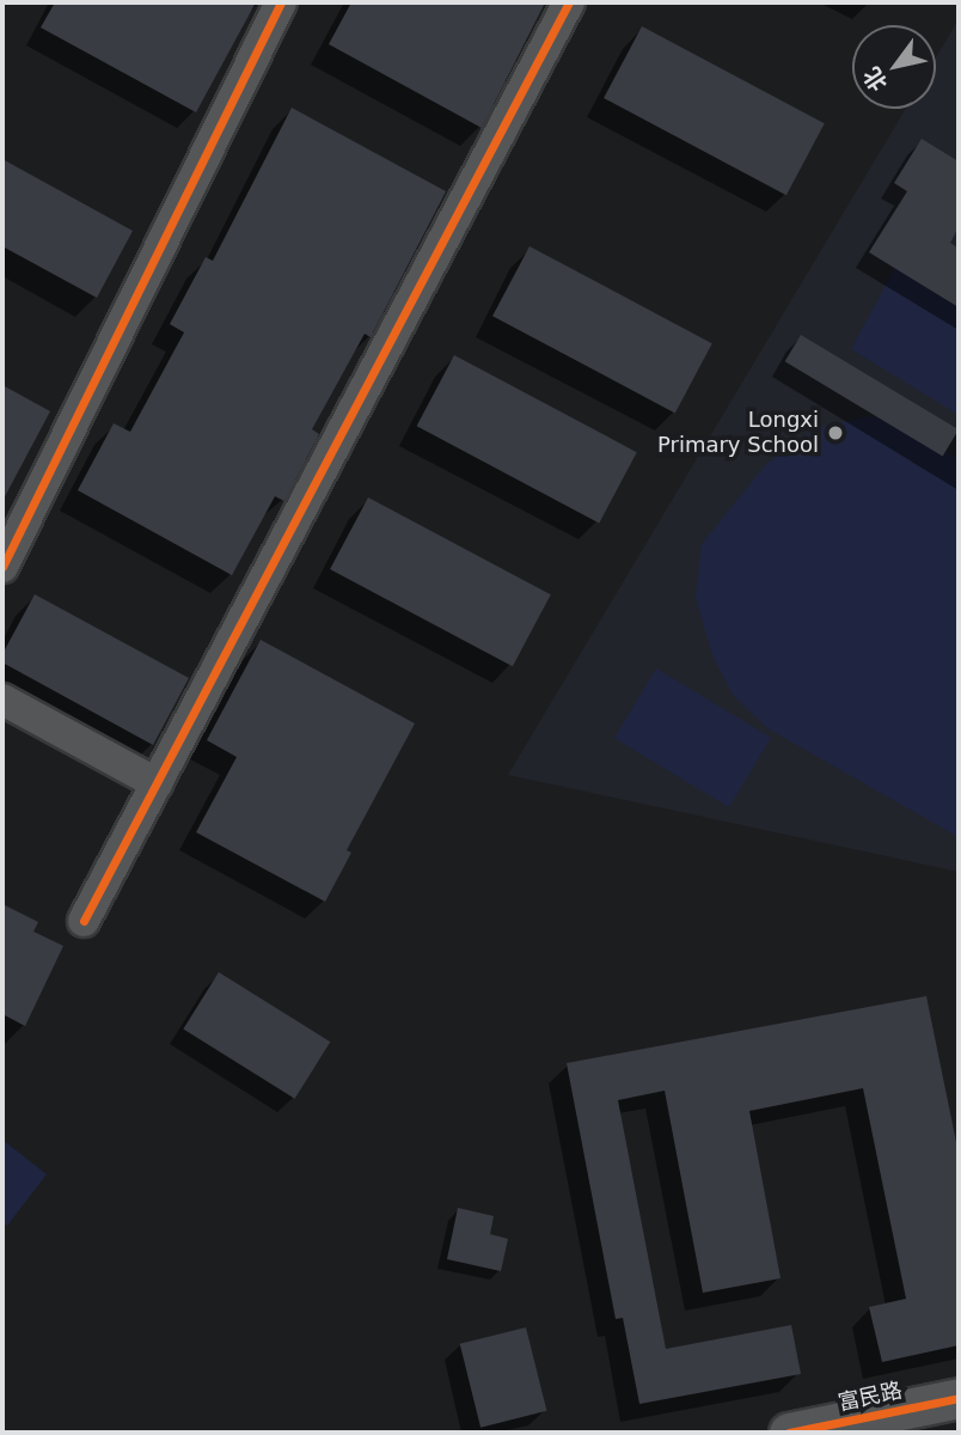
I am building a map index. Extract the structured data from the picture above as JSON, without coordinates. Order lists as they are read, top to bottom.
{
  "streets": {
    "street": ["富民路"]
  },
  "places": ["Longxi Primary School"],
  "north": "bottom left"
}
